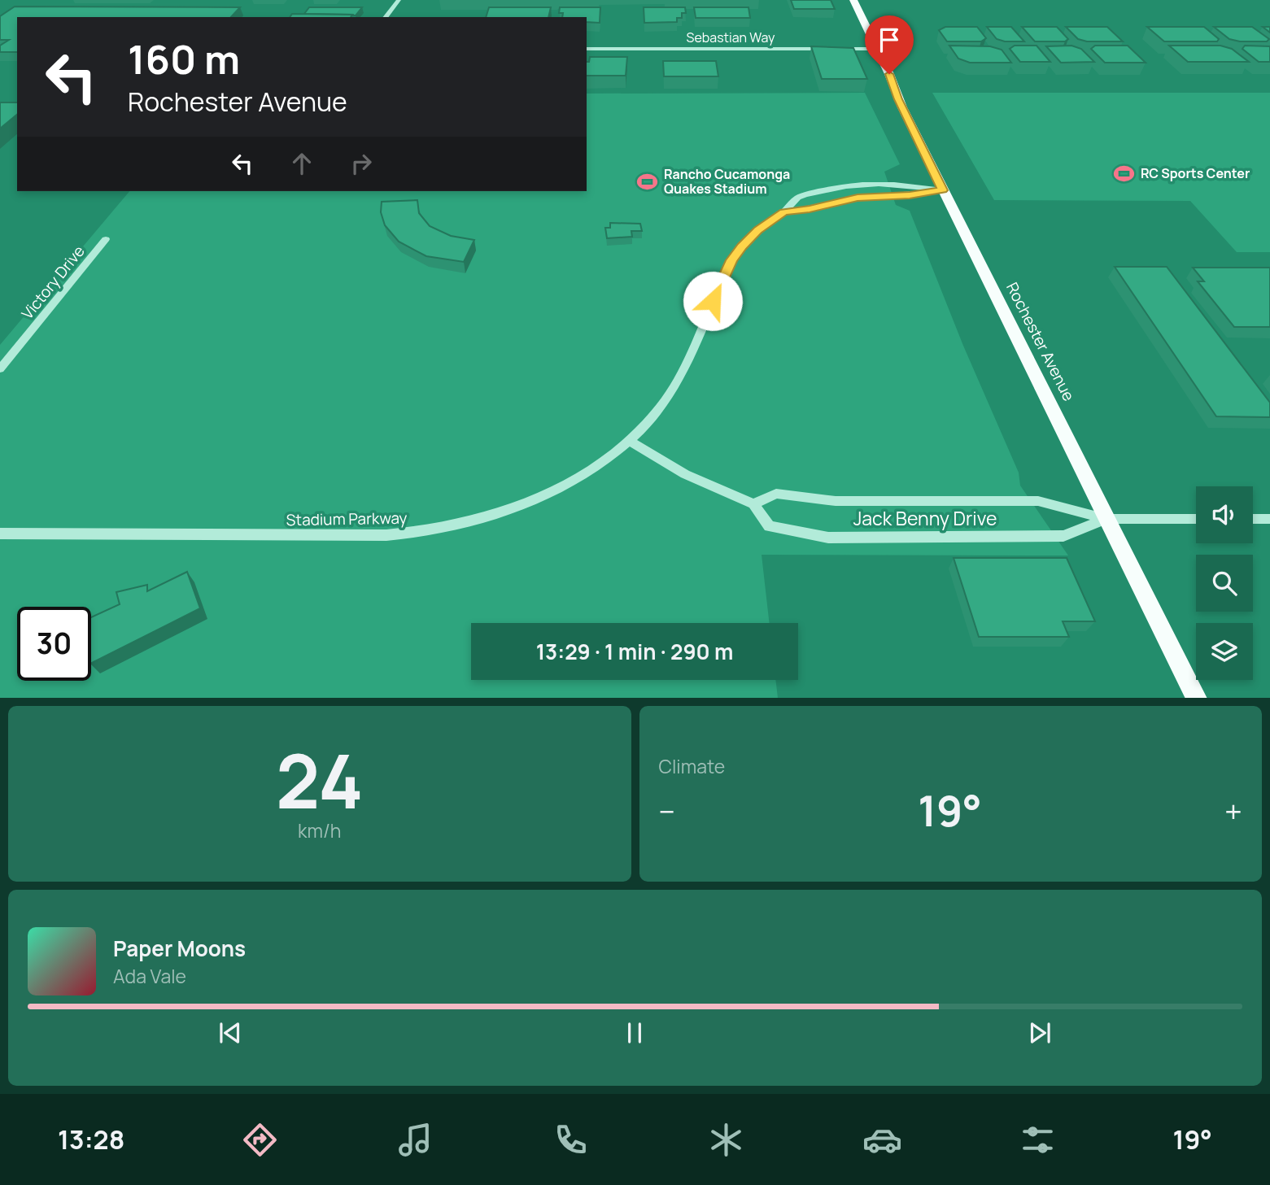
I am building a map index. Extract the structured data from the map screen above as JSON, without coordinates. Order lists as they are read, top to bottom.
{
  "streets": {
    "main road": ["Rochester Avenue"],
    "street": [
      "Sebastian Way",
      "Victory Drive",
      "Jack Benny Drive",
      "Stadium Parkway"
    ]
  },
  "crossings": [
    ["Sebastian Way", "Rochester Avenue"],
    ["Rochester Avenue", "Jack Benny Drive"],
    ["Rochester Avenue", "Stadium Parkway"],
    ["Jack Benny Drive", "Stadium Parkway"]
  ],
  "places": {
    "sports": ["RC Sports Center", "Rancho Cucamonga Quakes Stadium"]
  },
  "page": {
    "turn": ["160 m", "Rochester Avenue"],
    "limit": "30",
    "trip": "13:29 · 1 min · 290 m",
    "tile": [
      ["24", "km/h"],
      "Climate"
    ],
    "heat": ["−", "19°", "+"],
    "song": ["Paper Moons", "Ada Vale"],
    "tabs": ["13:28", "19°"]
  }
}
